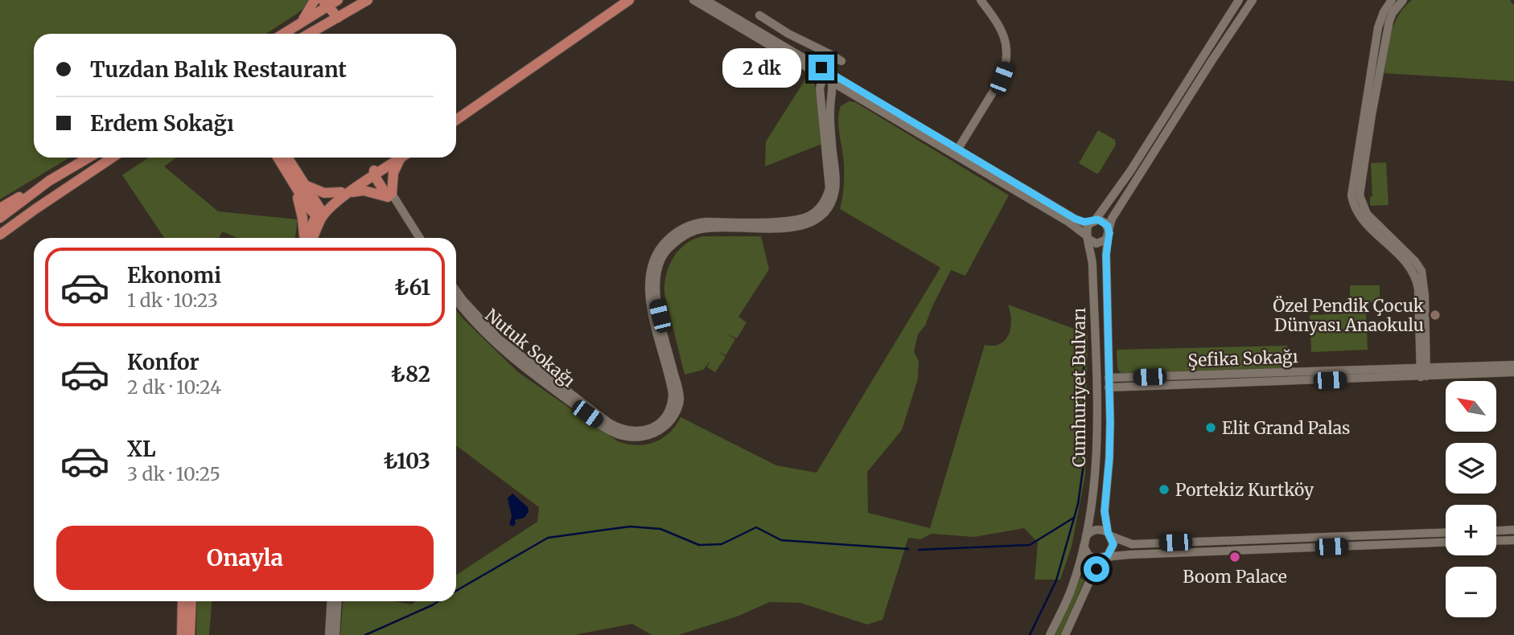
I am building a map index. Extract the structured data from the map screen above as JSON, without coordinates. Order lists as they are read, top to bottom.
{
  "streets": {
    "street": ["Nutuk Sokağı", "Şefika Sokağı", "Cumhuriyet Bulvarı"]
  },
  "crossings": [
    ["Şefika Sokağı", "Cumhuriyet Bulvarı"]
  ],
  "places": [
    "Özel Pendik Çocuk Dünyası Anaokulu",
    "Elit Grand Palas",
    "Portekiz Kurtköy",
    "Boom Palace"
  ],
  "north": "top left",
  "page": {
    "banner": ["Tuzdan Balık Restaurant", "Erdem Sokağı"],
    "bubble": "2 dk",
    "list": [
      {
        "name": "Ekonomi",
        "note": "1 dk · 10:23",
        "value": "₺61"
      },
      {
        "name": "Konfor",
        "note": "2 dk · 10:24",
        "value": "₺82"
      },
      {
        "name": "XL",
        "note": "3 dk · 10:25",
        "value": "₺103"
      }
    ],
    "map_buttons": ["+", "−"],
    "buttons": "Onayla"
  }
}
